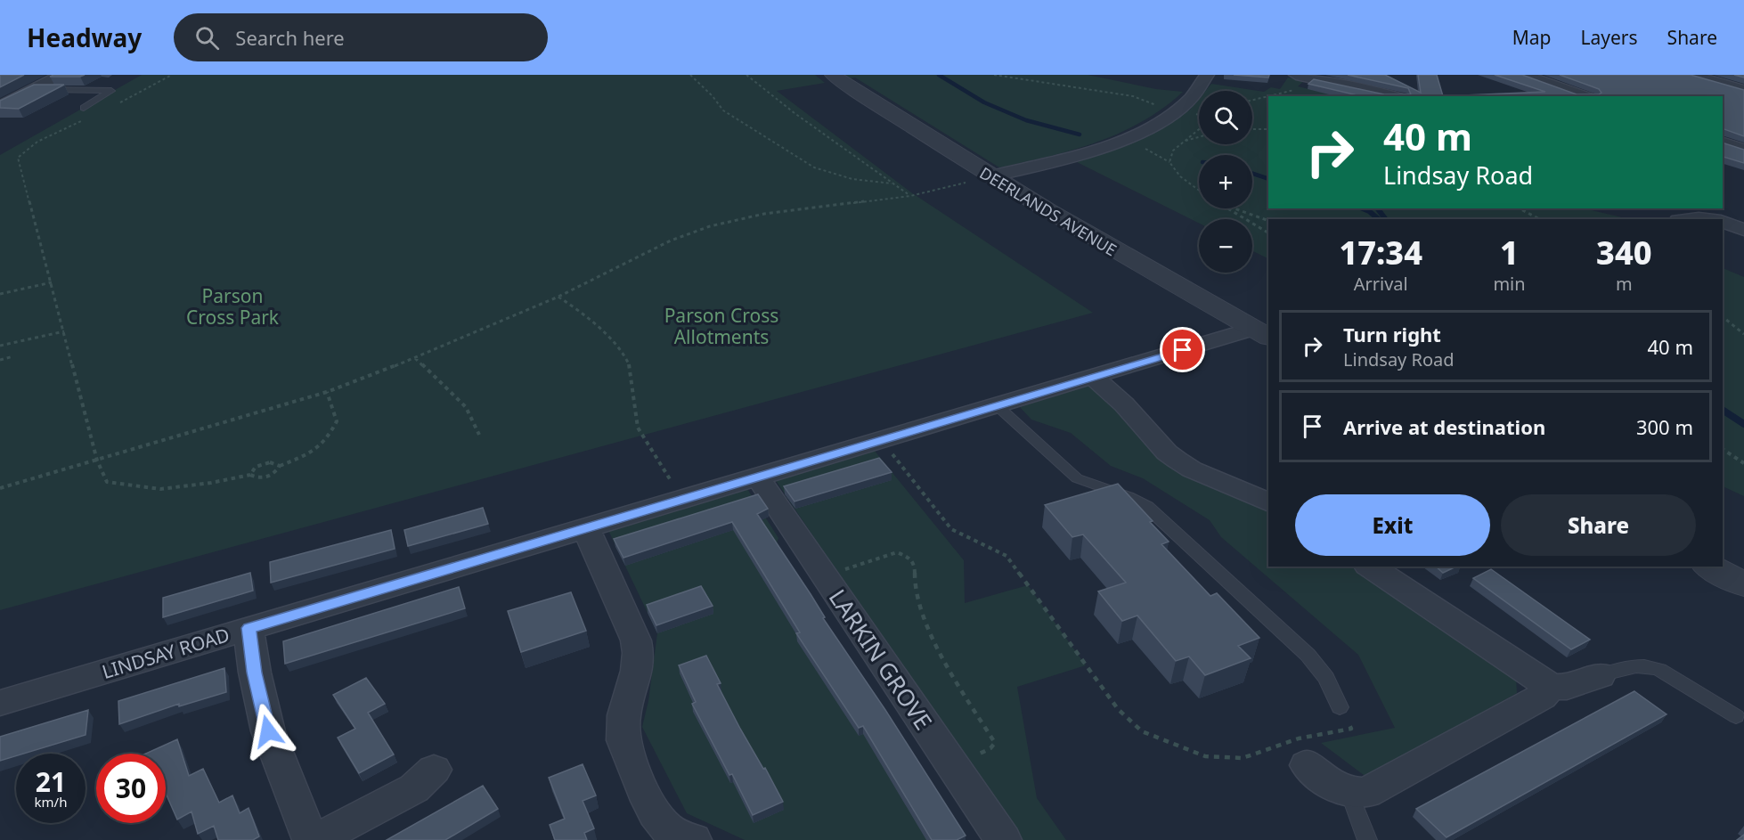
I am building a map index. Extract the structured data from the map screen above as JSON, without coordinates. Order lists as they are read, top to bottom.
{
  "streets": {
    "street": ["DEERLANDS AVENUE", "LINDSAY ROAD", "LARKIN GROVE"]
  },
  "crossings": [
    ["DEERLANDS AVENUE", "LINDSAY ROAD"],
    ["LINDSAY ROAD", "LARKIN GROVE"]
  ],
  "parks": ["Parson Cross Park", "Parson Cross Allotments"],
  "page": {
    "header": "Headway",
    "search": "Search here",
    "nav": ["Map", "Layers", "Share"],
    "map_buttons": ["+", "−"],
    "turn": ["40 m", "Lindsay Road"],
    "eta": [
      "17:34",
      "Arrival",
      "1",
      "min",
      "340",
      "m"
    ],
    "list": [
      {
        "name": "Turn right",
        "note": "Lindsay Road",
        "value": "40 m"
      },
      {
        "name": "Arrive at destination",
        "value": "300 m"
      }
    ],
    "buttons": ["Exit", "Share"],
    "speed": "21 km/h",
    "limit": "30"
  }
}
